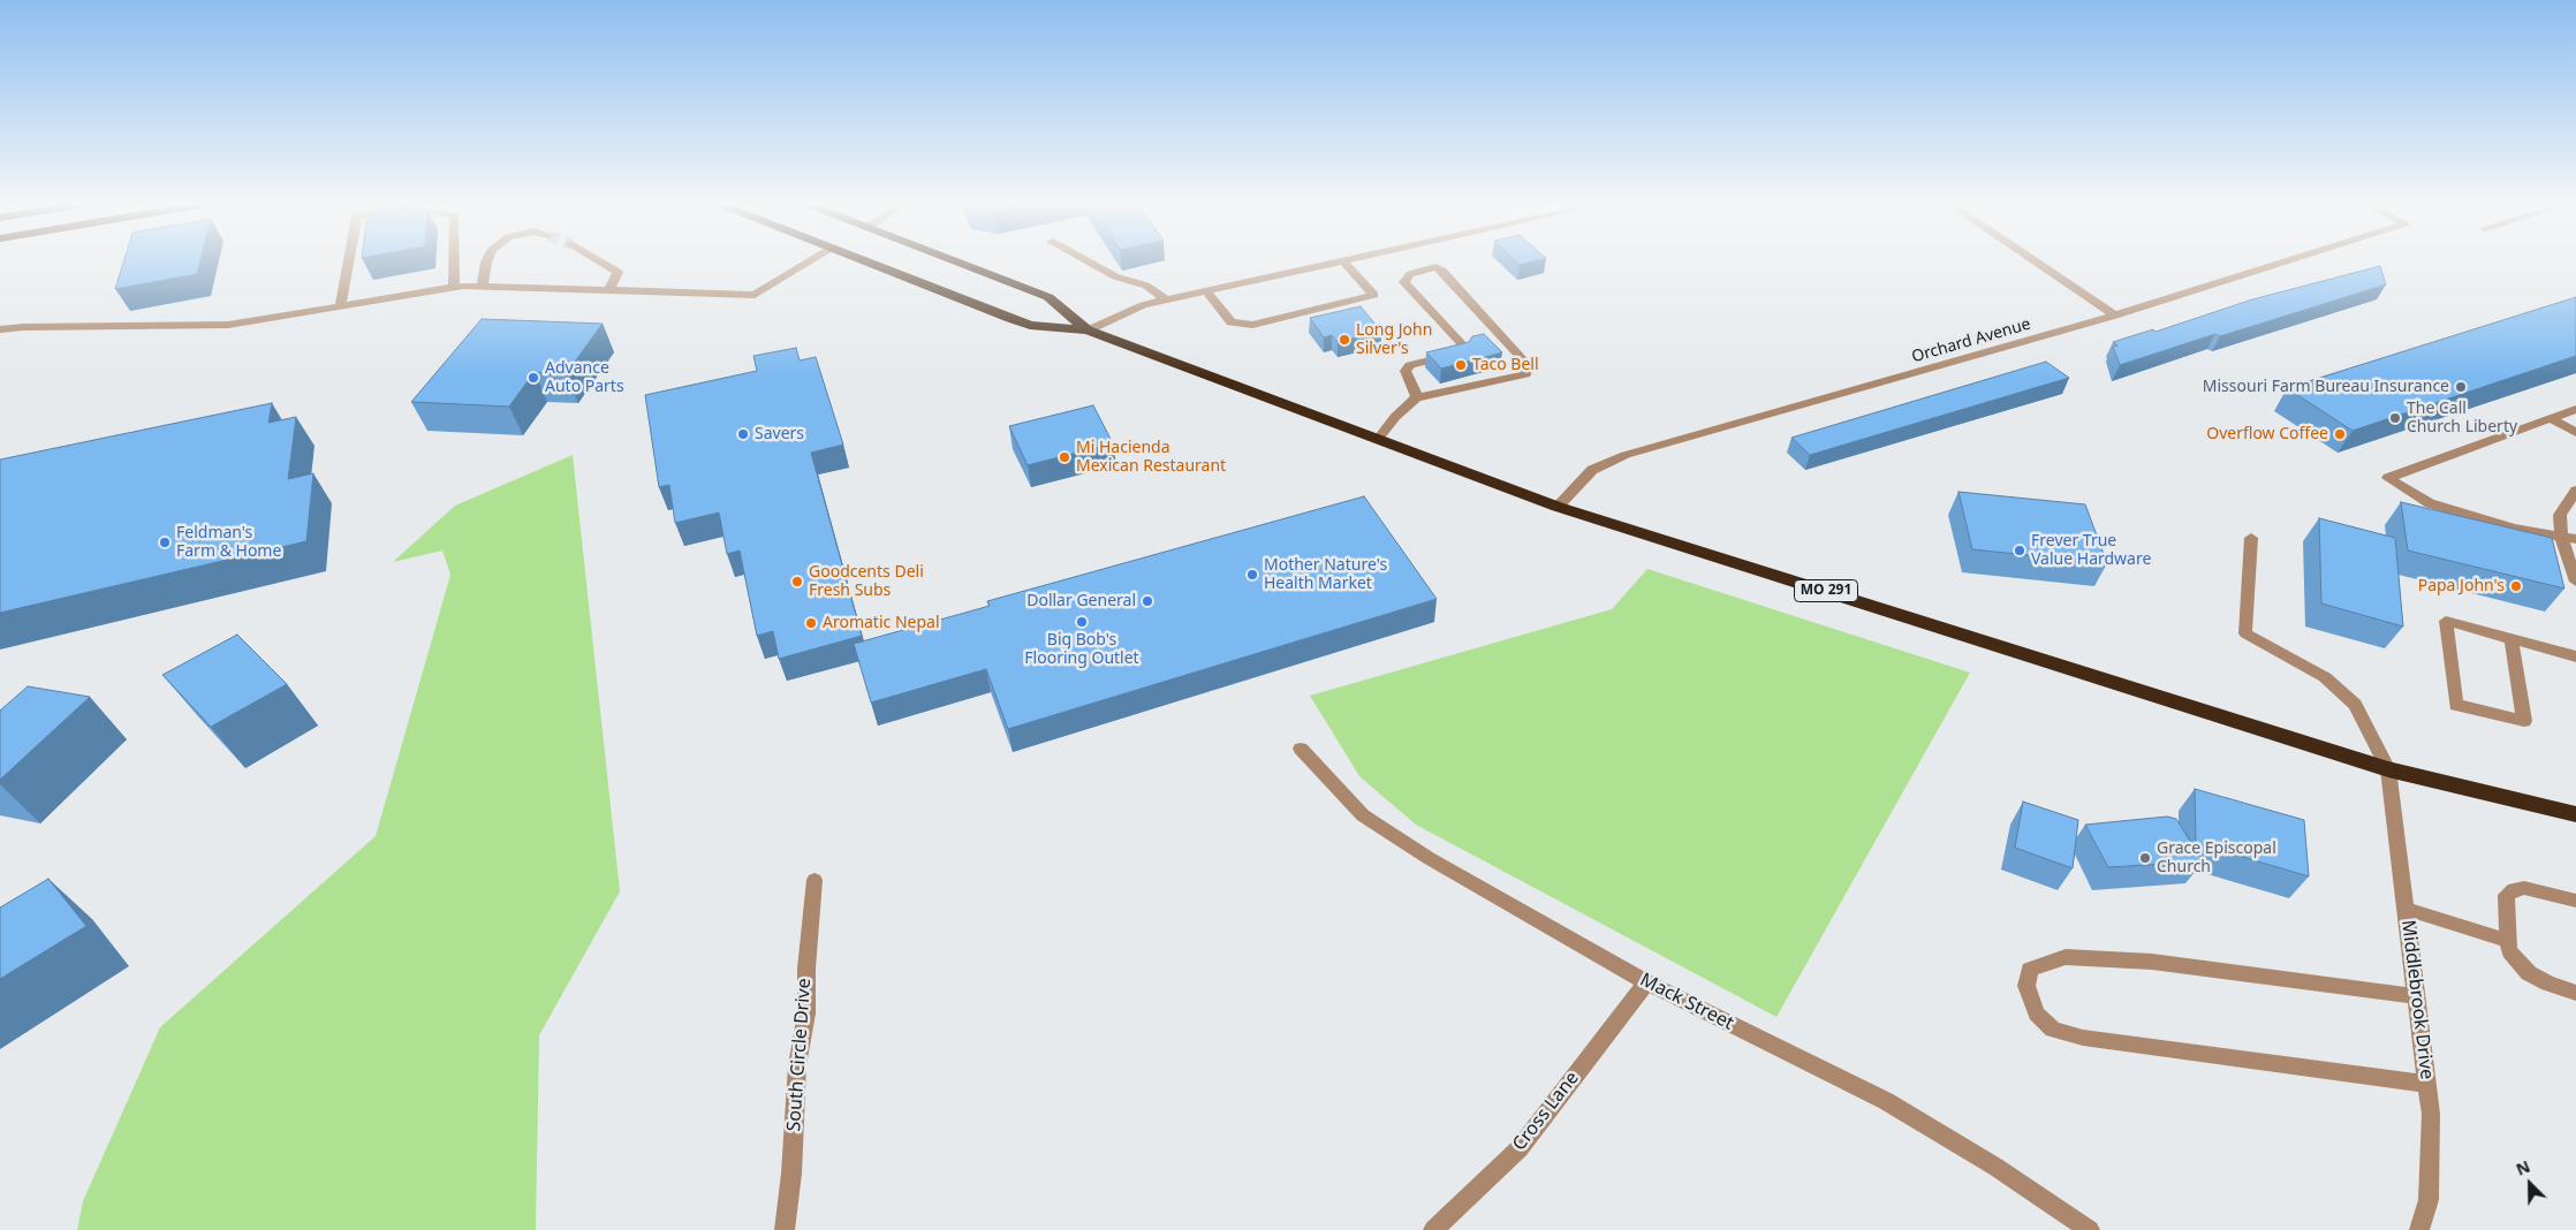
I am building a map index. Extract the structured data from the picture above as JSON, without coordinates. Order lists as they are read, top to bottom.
{
  "streets": {
    "highway": ["MO 291"],
    "street": [
      "Orchard Avenue",
      "Middlebrook Drive",
      "Mack Street",
      "South Circle Drive",
      "Cross Lane"
    ]
  },
  "crossings": [
    ["Orchard Avenue", "MO 291"],
    ["MO 291", "Middlebrook Drive"],
    ["Mack Street", "Cross Lane"]
  ],
  "places": [
    "Long John Silver's",
    "Taco Bell",
    "Advance Auto Parts",
    "Missouri Farm Bureau Insurance",
    "The Call Church Liberty",
    "Savers",
    "Overflow Coffee",
    "Mi Hacienda Mexican Restaurant",
    "Feldman's Farm & Home",
    "Frever True Value Hardware",
    "Mother Nature's Health Market",
    "Goodcents Deli Fresh Subs",
    "Papa John's",
    "Dollar General",
    "Big Bob's Flooring Outlet",
    "Aromatic Nepal",
    "Grace Episcopal Church"
  ],
  "north": "top left"
}
